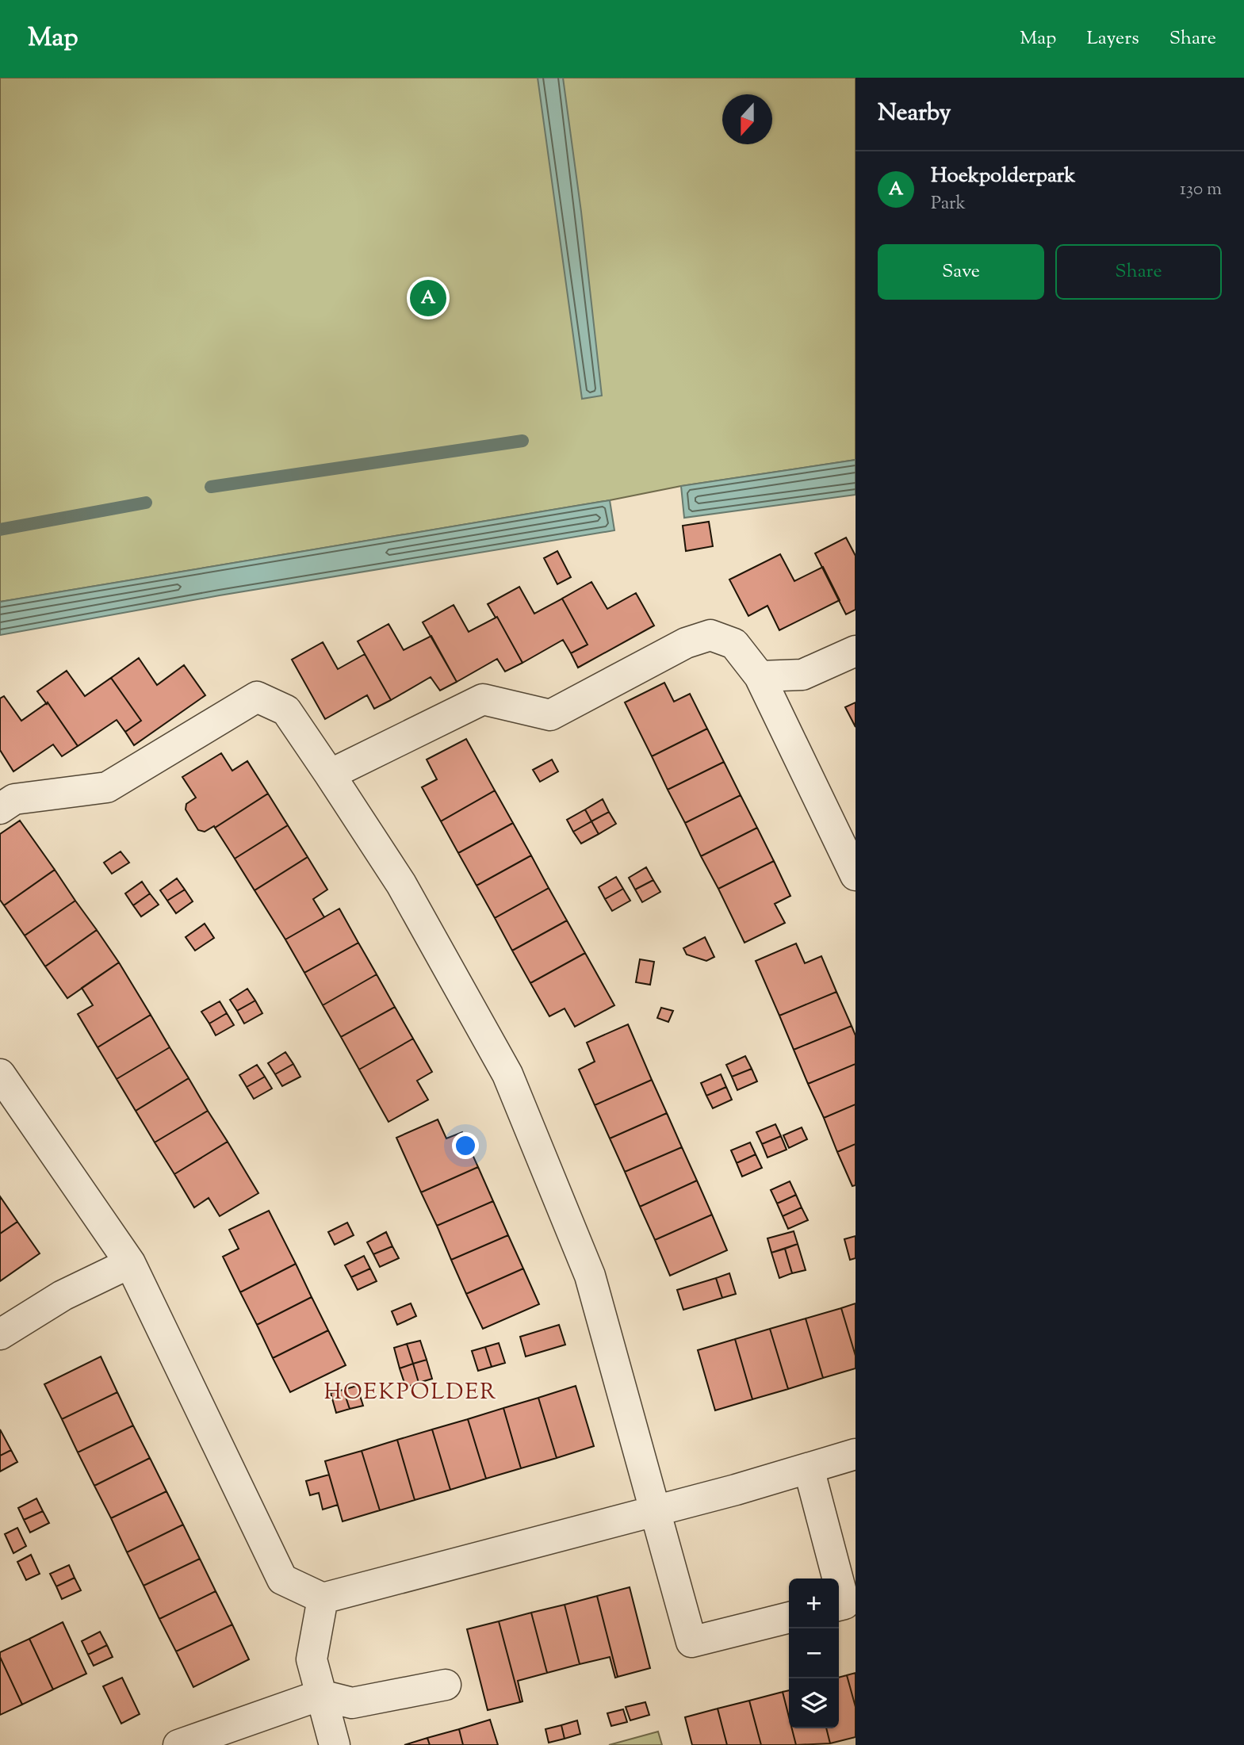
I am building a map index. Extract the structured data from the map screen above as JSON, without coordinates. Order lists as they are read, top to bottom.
{
  "districts": ["HOEKPOLDER"],
  "north": "bottom",
  "page": {
    "header": "Map",
    "nav": ["Map", "Layers", "Share"],
    "heading": "Nearby",
    "list": [
      {
        "mark": "A",
        "name": "Hoekpolderpark",
        "note": "Park",
        "value": "130 m"
      }
    ],
    "buttons": ["Save", "Share"],
    "pins": "A",
    "map_buttons": ["+", "−"]
  }
}
